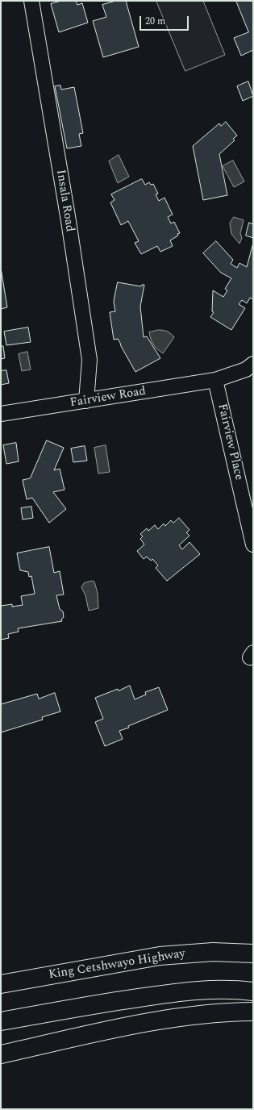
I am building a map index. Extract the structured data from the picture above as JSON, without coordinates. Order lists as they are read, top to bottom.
{
  "streets": {
    "highway": ["King Cetshwayo Highway"],
    "street": ["Insala Road", "Fairview Road", "Fairview Place"]
  },
  "crossings": [
    ["Insala Road", "Fairview Road"],
    ["Fairview Road", "Fairview Place"]
  ],
  "scale_bar": "20 m"
}
